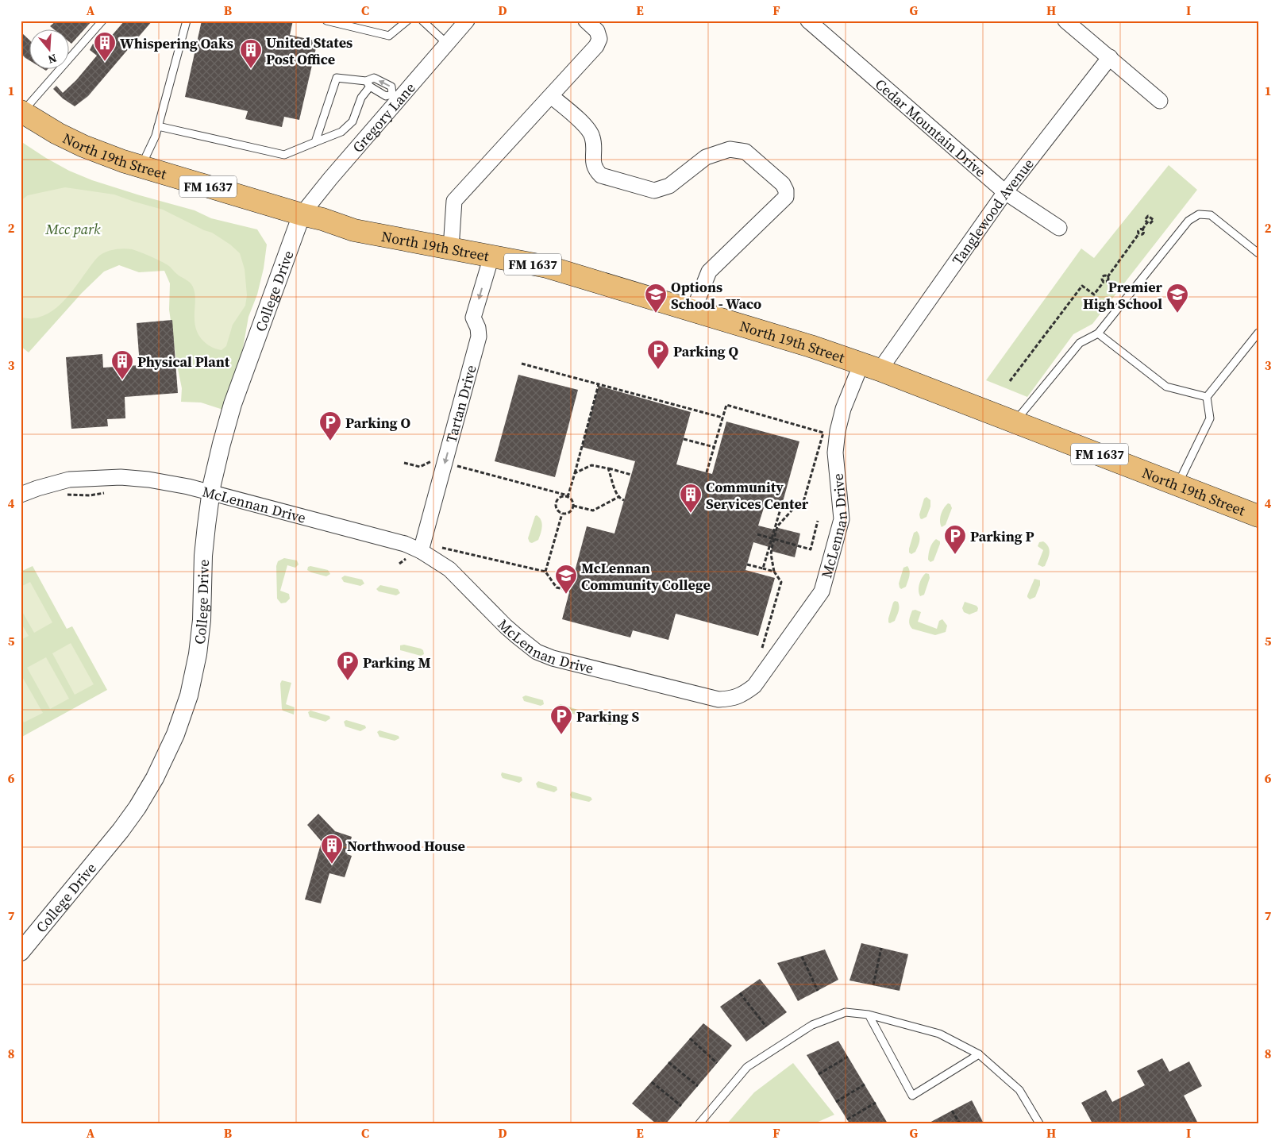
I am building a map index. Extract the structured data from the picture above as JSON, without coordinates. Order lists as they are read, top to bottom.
{
  "streets": {
    "main road": ["North 19th Street", "FM 1637"],
    "street": [
      "Gregory Lane",
      "Cedar Mountain Drive",
      "Tanglewood Avenue",
      "College Drive",
      "Tartan Drive",
      "McLennan Drive"
    ]
  },
  "crossings": [
    ["Gregory Lane", "North 19th Street"],
    ["Gregory Lane", "College Drive"],
    ["Cedar Mountain Drive", "Tanglewood Avenue"],
    ["North 19th Street", "Tanglewood Avenue"],
    ["North 19th Street", "College Drive"],
    ["North 19th Street", "Tartan Drive"],
    ["North 19th Street", "McLennan Drive"],
    ["Tanglewood Avenue", "McLennan Drive"],
    ["College Drive", "McLennan Drive"],
    ["Tartan Drive", "McLennan Drive"]
  ],
  "one_way": ["Tartan Drive"],
  "parks": ["Mcc park"],
  "places": {
    "building": [
      "Whispering Oaks",
      "United States Post Office",
      "Physical Plant",
      "Community Services Center",
      "Northwood House"
    ],
    "school or university": ["Options School - Waco", "Premier High School", "McLennan Community College"],
    "parking": [
      "Parking Q",
      "Parking O",
      "Parking P",
      "Parking M",
      "Parking S"
    ]
  },
  "north": "bottom",
  "grid": {
    "columns": [
      "A",
      "B",
      "C",
      "D",
      "E",
      "F",
      "G",
      "H",
      "I"
    ],
    "rows": [
      "1",
      "2",
      "3",
      "4",
      "5",
      "6",
      "7",
      "8"
    ]
  }
}
